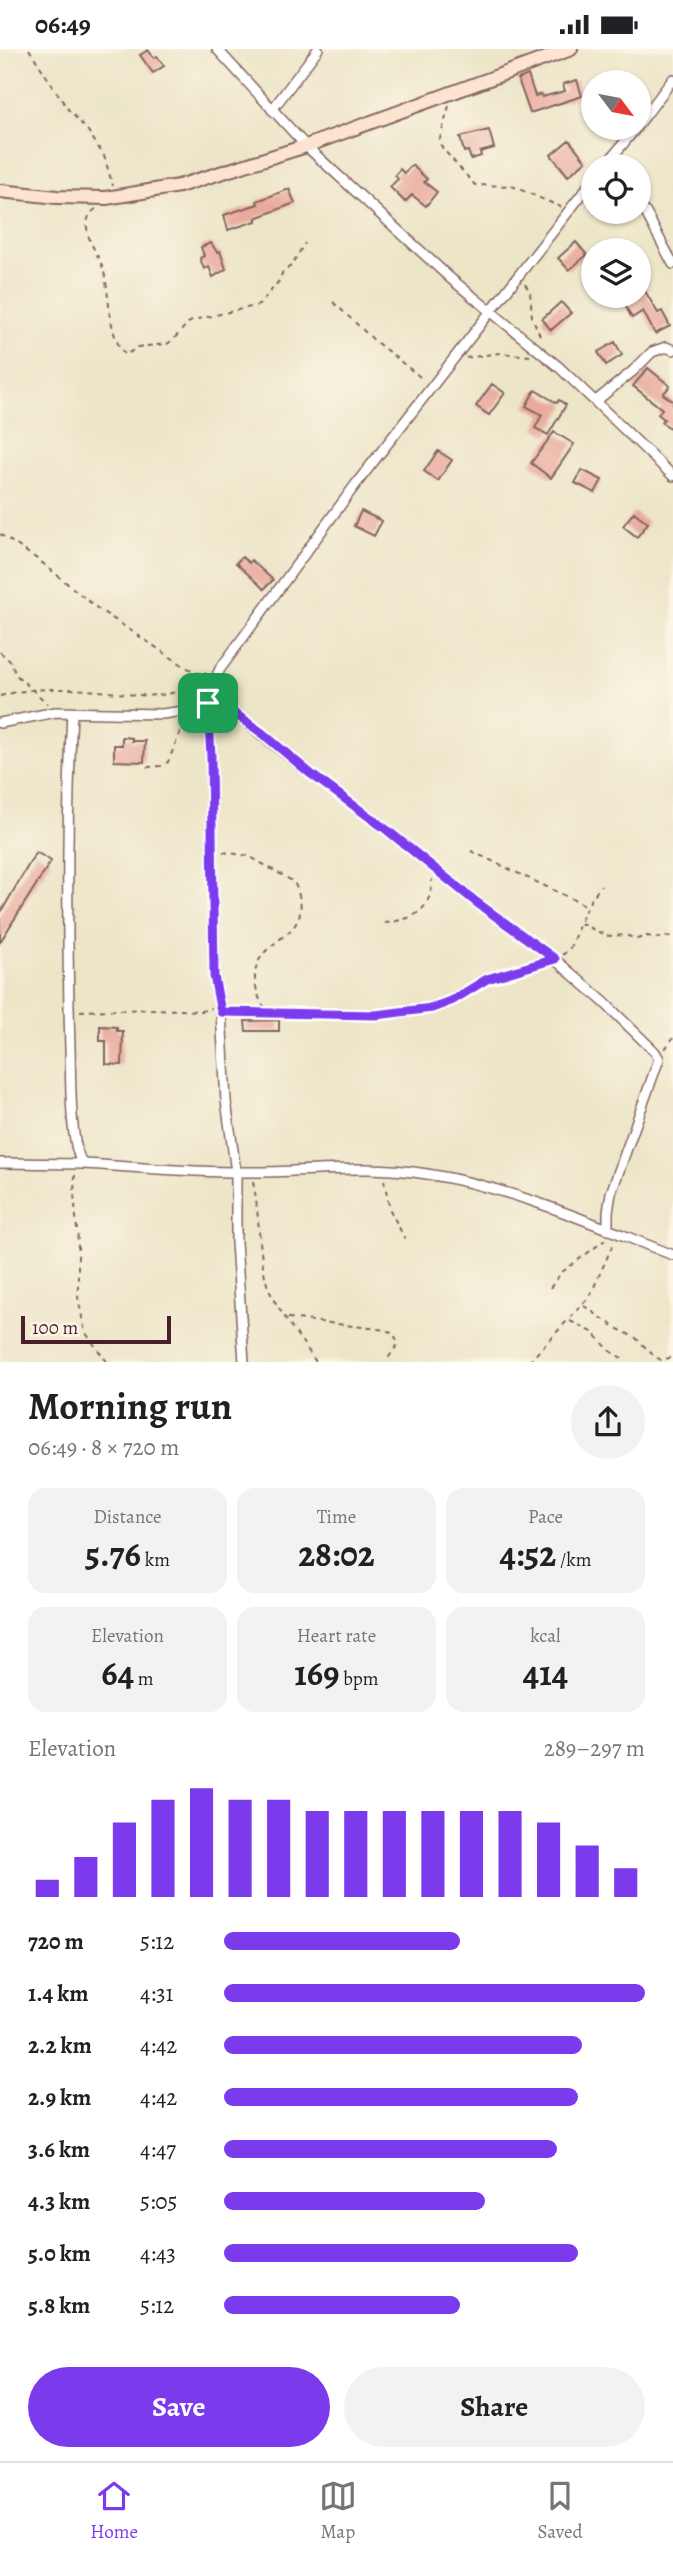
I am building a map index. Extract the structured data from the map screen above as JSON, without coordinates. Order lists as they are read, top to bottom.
{
  "scale_bar": "100 m",
  "north": "bottom right",
  "page": {
    "status": "06:49",
    "scale": "100 m",
    "heading": ["Morning run", "06:49 · 8 × 720 m"],
    "stats": [
      ["Distance", "5.76 km"],
      ["Time", "28:02"],
      ["Pace", "4:52 /km"],
      ["Elevation", "64 m"],
      ["Heart rate", "169 bpm"],
      ["kcal", "414"]
    ],
    "chart": ["Elevation", "289–297 m"],
    "list": [
      {
        "name": "720 m",
        "note": "5:12"
      },
      {
        "name": "1.4 km",
        "note": "4:31"
      },
      {
        "name": "2.2 km",
        "note": "4:42"
      },
      {
        "name": "2.9 km",
        "note": "4:42"
      },
      {
        "name": "3.6 km",
        "note": "4:47"
      },
      {
        "name": "4.3 km",
        "note": "5:05"
      },
      {
        "name": "5.0 km",
        "note": "4:43"
      },
      {
        "name": "5.8 km",
        "note": "5:12"
      }
    ],
    "buttons": ["Save", "Share"],
    "tabs": ["Home", "Map", "Saved"]
  }
}
